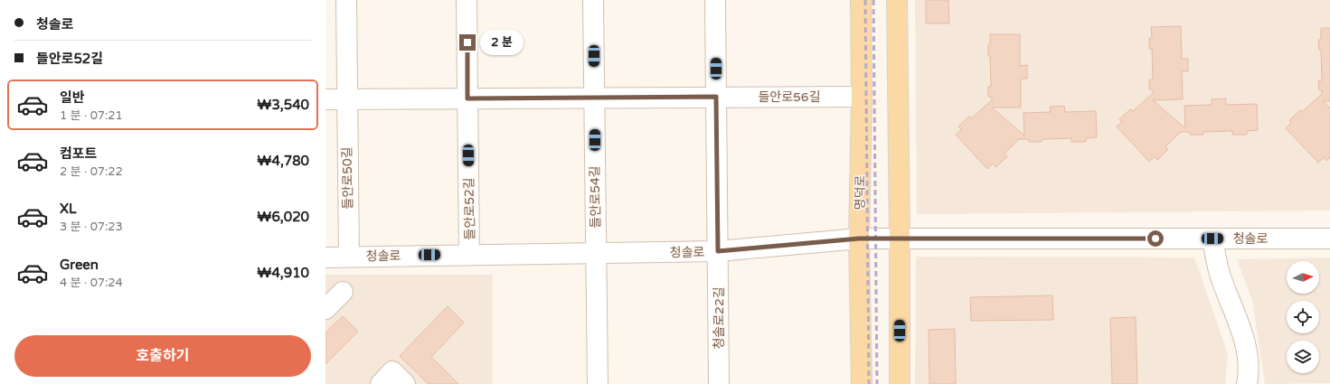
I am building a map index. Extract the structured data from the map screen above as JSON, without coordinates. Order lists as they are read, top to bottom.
{
  "streets": {
    "main road": ["명덕로"],
    "street": [
      "들안로56길",
      "들안로50길",
      "들안로54길",
      "들안로52길",
      "청솔로",
      "청솔로22길"
    ]
  },
  "crossings": [
    ["들안로56길", "명덕로"],
    ["들안로50길", "청솔로"],
    ["명덕로", "청솔로"],
    ["들안로54길", "청솔로"],
    ["들안로52길", "청솔로"],
    ["청솔로", "청솔로22길"]
  ],
  "north": "right",
  "page": {
    "banner": ["청솔로", "들안로52길"],
    "bubble": "2 분",
    "list": [
      {
        "name": "일반",
        "note": "1 분 · 07:21",
        "value": "₩3,540"
      },
      {
        "name": "컴포트",
        "note": "2 분 · 07:22",
        "value": "₩4,780"
      },
      {
        "name": "XL",
        "note": "3 분 · 07:23",
        "value": "₩6,020"
      },
      {
        "name": "Green",
        "note": "4 분 · 07:24",
        "value": "₩4,910"
      }
    ],
    "buttons": "호출하기"
  }
}
